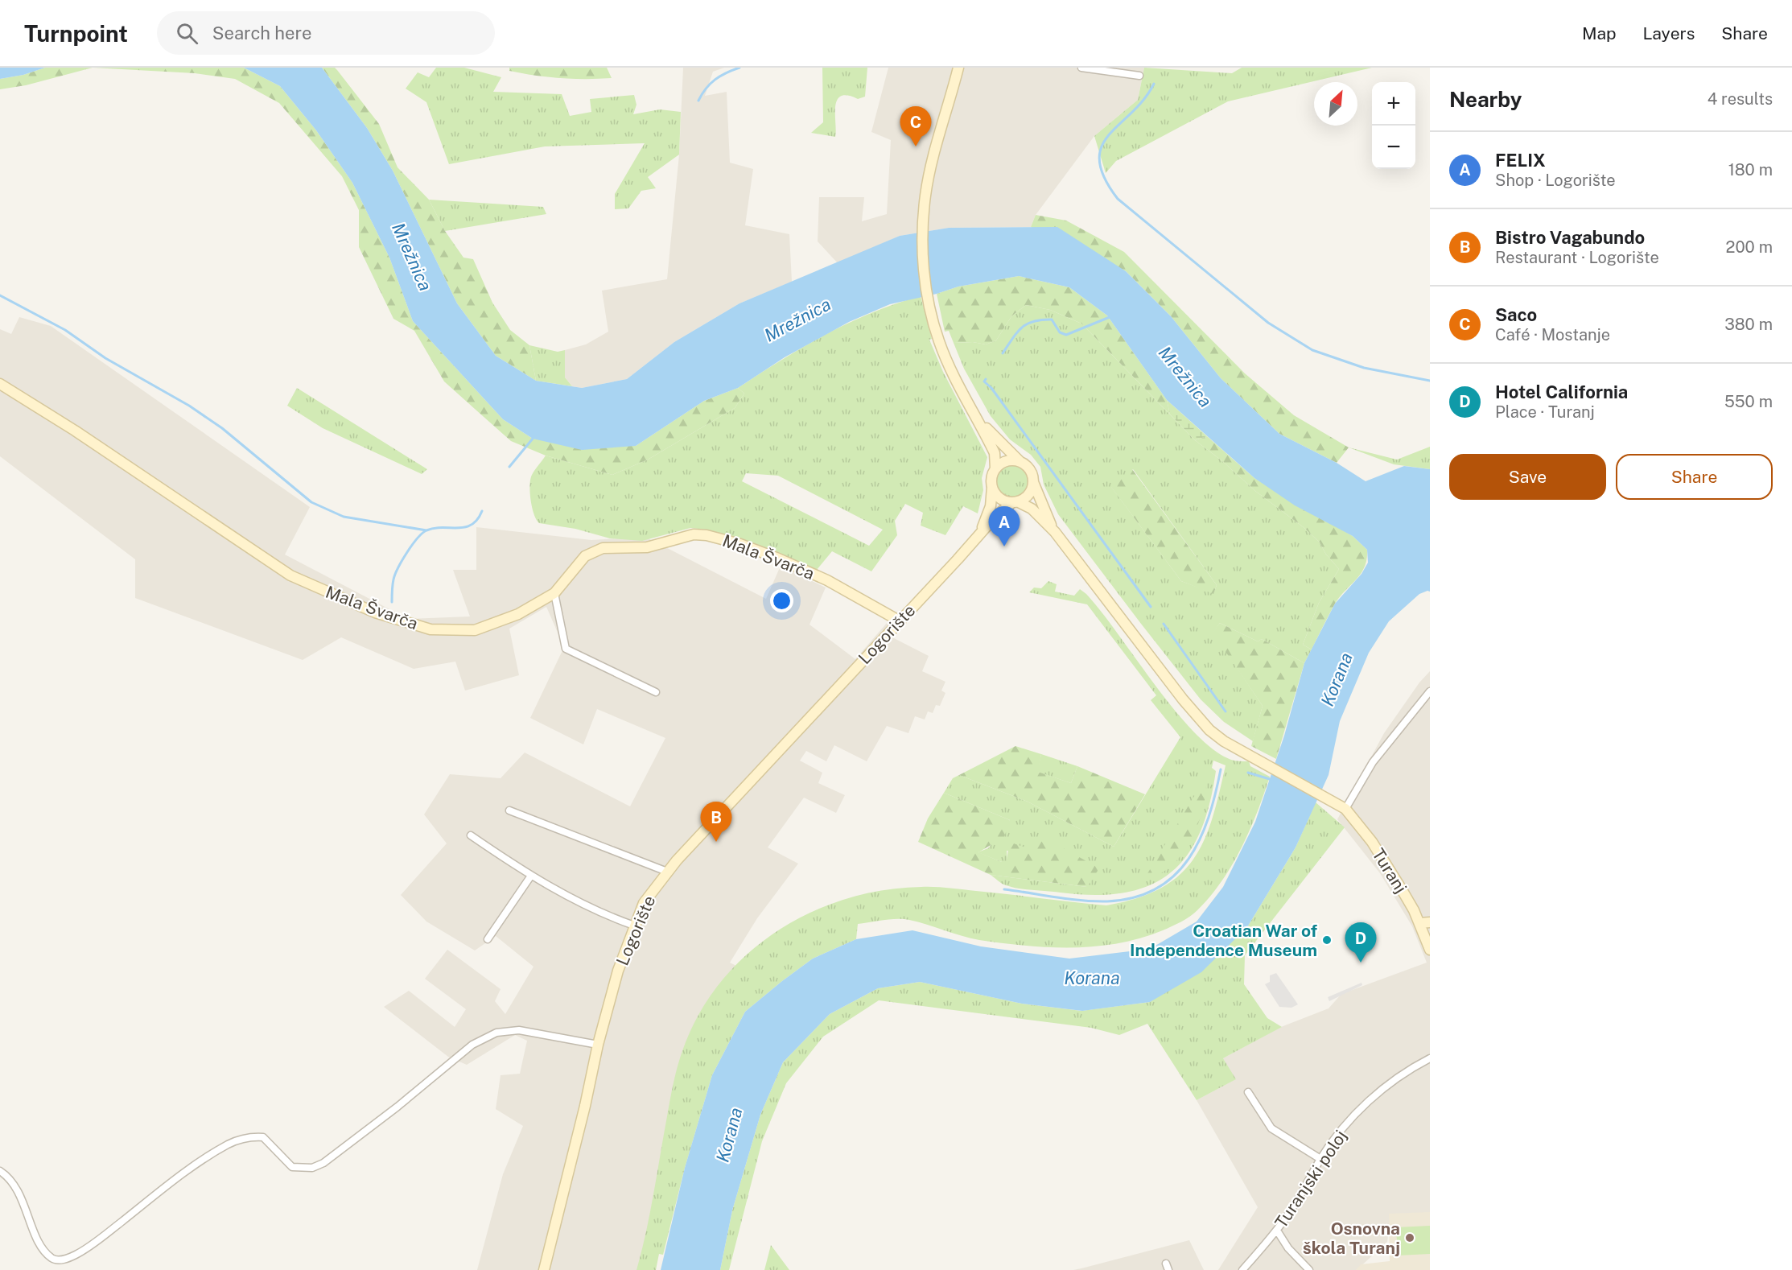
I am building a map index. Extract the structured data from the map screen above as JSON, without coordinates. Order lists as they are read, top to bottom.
{
  "streets": {
    "main road": ["Mala Švarča", "Logorište", "Turanj"],
    "street": ["Turanjski poloj"]
  },
  "crossings": [
    ["Mala Švarča", "Logorište"]
  ],
  "water": ["Mrežnica", "Korana"],
  "places": ["Croatian War of Independence Museum", "Osnovna škola Turanj"],
  "north": "top right",
  "page": {
    "header": "Turnpoint",
    "search": "Search here",
    "nav": ["Map", "Layers", "Share"],
    "heading": ["Nearby", "4 results"],
    "map_buttons": ["+", "−"],
    "pins": [
      "C",
      "A",
      "B",
      "D"
    ],
    "list": [
      {
        "mark": "A",
        "name": "FELIX",
        "note": "Shop · Logorište",
        "value": "180 m"
      },
      {
        "mark": "B",
        "name": "Bistro Vagabundo",
        "note": "Restaurant · Logorište",
        "value": "200 m"
      },
      {
        "mark": "C",
        "name": "Saco",
        "note": "Café · Mostanje",
        "value": "380 m"
      },
      {
        "mark": "D",
        "name": "Hotel California",
        "note": "Place · Turanj",
        "value": "550 m"
      }
    ],
    "buttons": ["Save", "Share"]
  }
}
